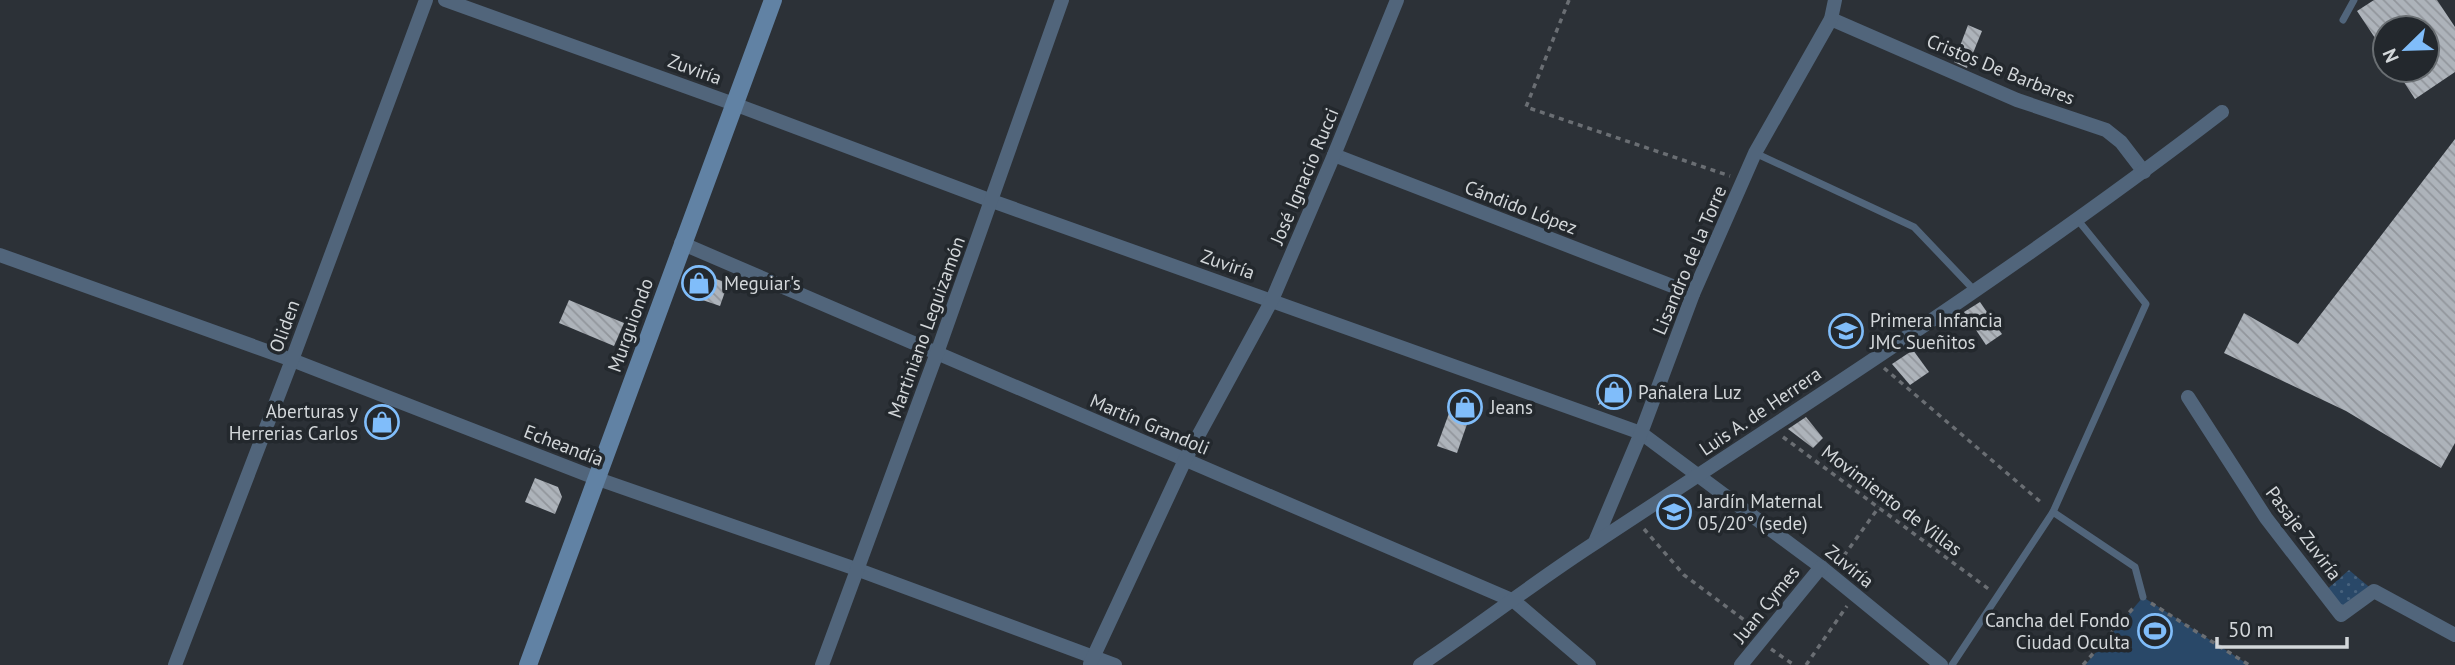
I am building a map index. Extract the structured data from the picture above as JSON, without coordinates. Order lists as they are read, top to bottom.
{
  "streets": {
    "street": [
      "Zuviría",
      "Cristos De Barbares",
      "José Ignacio Rucci",
      "Cándido López",
      "Lisandro de la Torre",
      "Murguiondo",
      "Oliden",
      "Martiniano Leguizamón",
      "Luis A. de Herrera",
      "Martín Grandoli",
      "Echeandía",
      "Pasaje Zuviría",
      "Juan Cymes"
    ],
    "path": ["Movimiento de Villas"]
  },
  "crossings": [
    ["Zuviría", "José Ignacio Rucci"],
    ["Zuviría", "Lisandro de la Torre"],
    ["Zuviría", "Murguiondo"],
    ["Zuviría", "Martiniano Leguizamón"],
    ["Zuviría", "Luis A. de Herrera"],
    ["Zuviría", "Juan Cymes"],
    ["Cristos De Barbares", "Lisandro de la Torre"],
    ["Cristos De Barbares", "Luis A. de Herrera"],
    ["José Ignacio Rucci", "Cándido López"],
    ["José Ignacio Rucci", "Martín Grandoli"],
    ["José Ignacio Rucci", "Echeandía"],
    ["Cándido López", "Lisandro de la Torre"],
    ["Lisandro de la Torre", "Luis A. de Herrera"],
    ["Murguiondo", "Martín Grandoli"],
    ["Murguiondo", "Echeandía"],
    ["Oliden", "Echeandía"],
    ["Martiniano Leguizamón", "Martín Grandoli"],
    ["Martiniano Leguizamón", "Echeandía"],
    ["Luis A. de Herrera", "Martín Grandoli"],
    ["Luis A. de Herrera", "Movimiento de Villas"]
  ],
  "places": {
    "shop": [
      "Meguiar's",
      "Pañalera Luz",
      "Jeans",
      "Aberturas y Herrerias Carlos"
    ],
    "school or university": ["Primera Infancia JMC Sueñitos", "Jardín Maternal 05/20° (sede)"],
    "sports": ["Cancha del Fondo Ciudad Oculta"]
  },
  "scale_bar": "50 m",
  "north": "bottom left"
}
